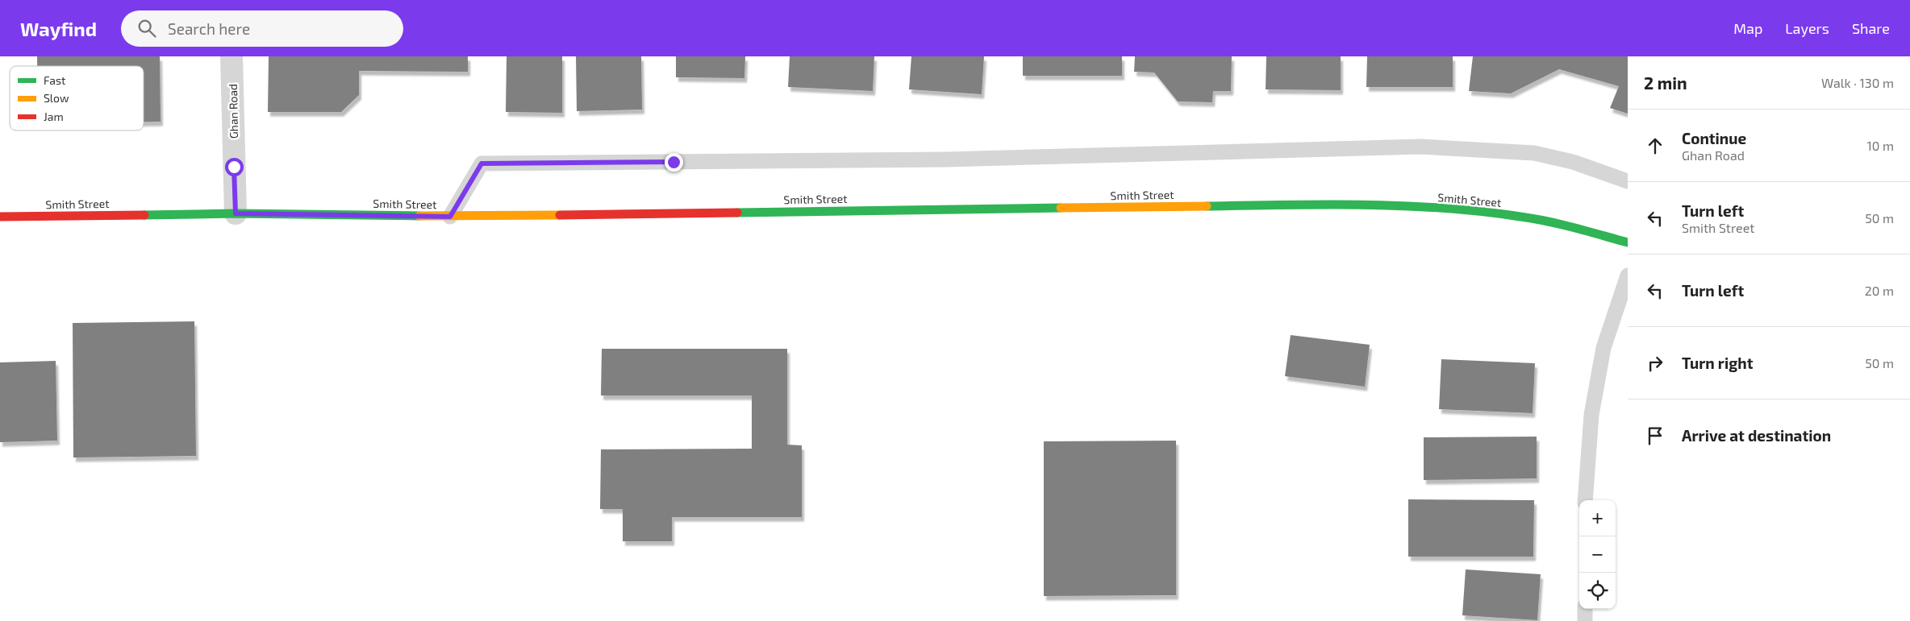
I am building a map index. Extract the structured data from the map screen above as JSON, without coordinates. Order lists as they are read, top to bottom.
{
  "streets": {
    "street": ["Ghan Road", "Smith Street"]
  },
  "crossings": [
    ["Ghan Road", "Smith Street"]
  ],
  "legend": ["Fast", "Slow", "Jam"],
  "page": {
    "header": "Wayfind",
    "search": "Search here",
    "nav": ["Map", "Layers", "Share"],
    "heading": ["2 min", "Walk · 130 m"],
    "list": [
      ["Continue", "Ghan Road", "10 m"],
      ["Turn left", "Smith Street", "50 m"],
      ["Turn left", "20 m"],
      ["Turn right", "50 m"],
      "Arrive at destination"
    ],
    "map_buttons": ["+", "−"]
  }
}
